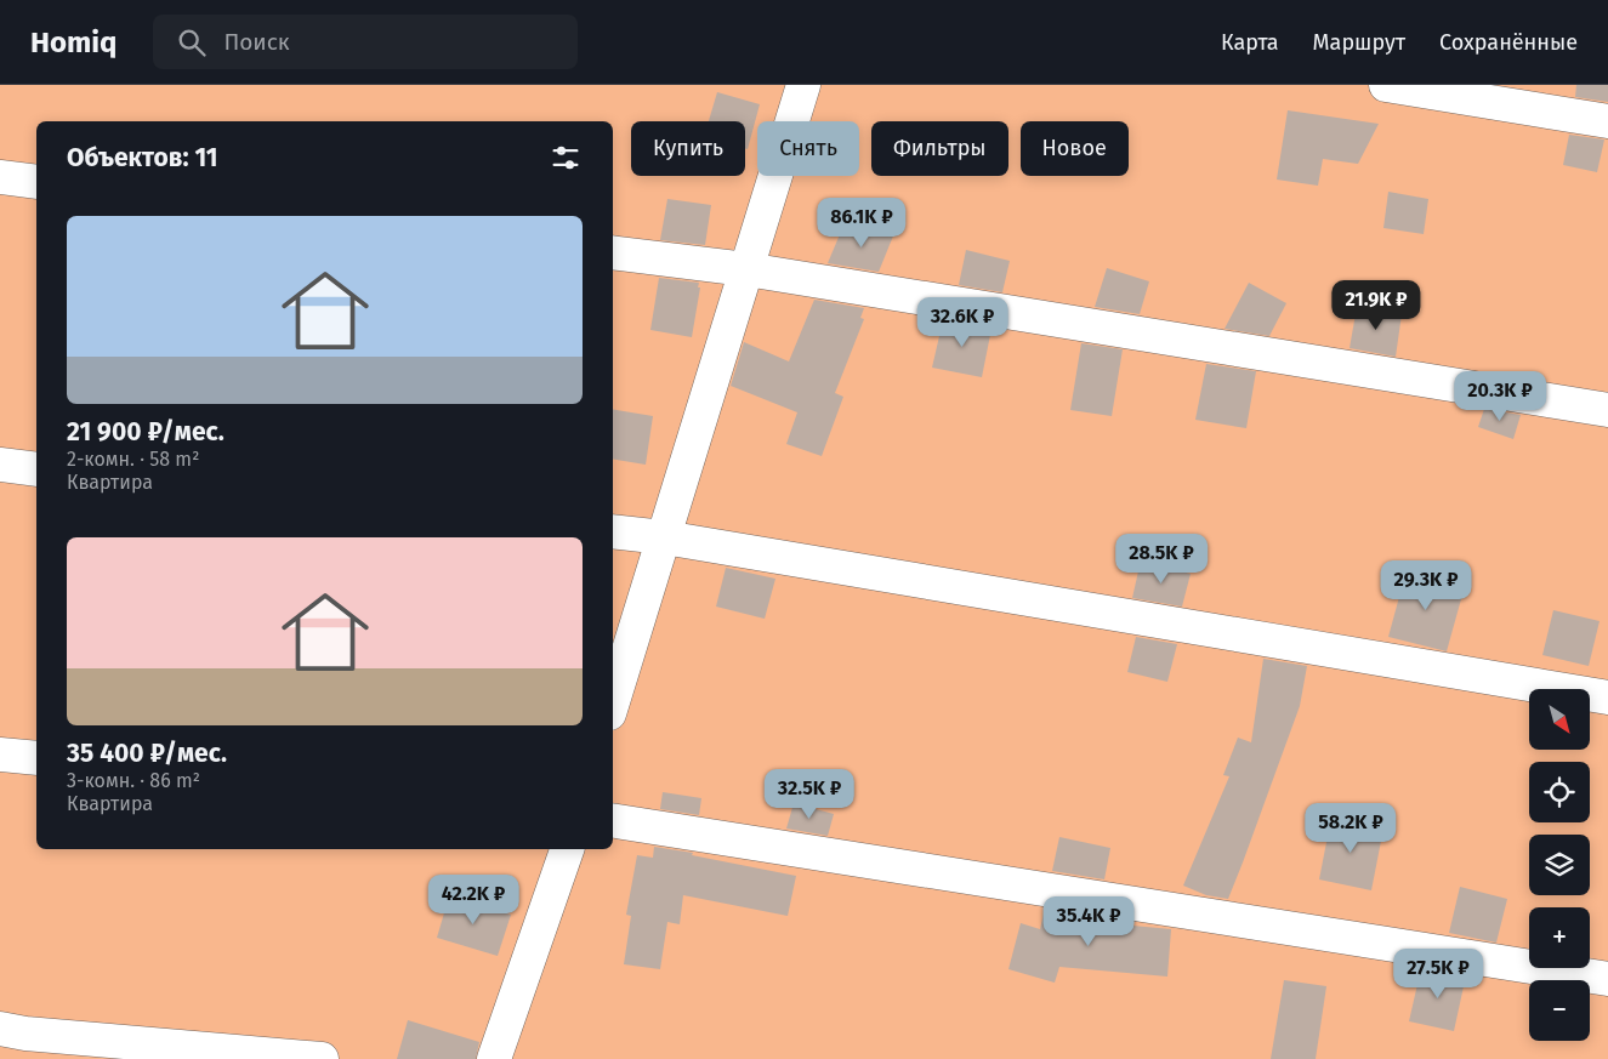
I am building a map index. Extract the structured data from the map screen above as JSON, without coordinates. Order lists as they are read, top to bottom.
{
  "north": "bottom right",
  "page": {
    "header": "Homiq",
    "search": "Поиск",
    "nav": ["Карта", "Маршрут", "Сохранённые"],
    "chip": [
      "Купить",
      "Снять",
      "Фильтры",
      "Новое"
    ],
    "heading": "Объектов: 11",
    "list": [
      {
        "name": "21 900 ₽/мес.",
        "note": "2-комн. · 58 m² · Квартира"
      },
      {
        "name": "35 400 ₽/мес.",
        "note": "3-комн. · 86 m² · Квартира"
      }
    ],
    "price": [
      "86.1K ₽",
      "21.9K ₽",
      "32.6K ₽",
      "20.3K ₽",
      "28.5K ₽",
      "29.3K ₽",
      "32.5K ₽",
      "58.2K ₽",
      "42.2K ₽",
      "35.4K ₽",
      "27.5K ₽"
    ],
    "map_buttons": ["+", "−"]
  }
}
